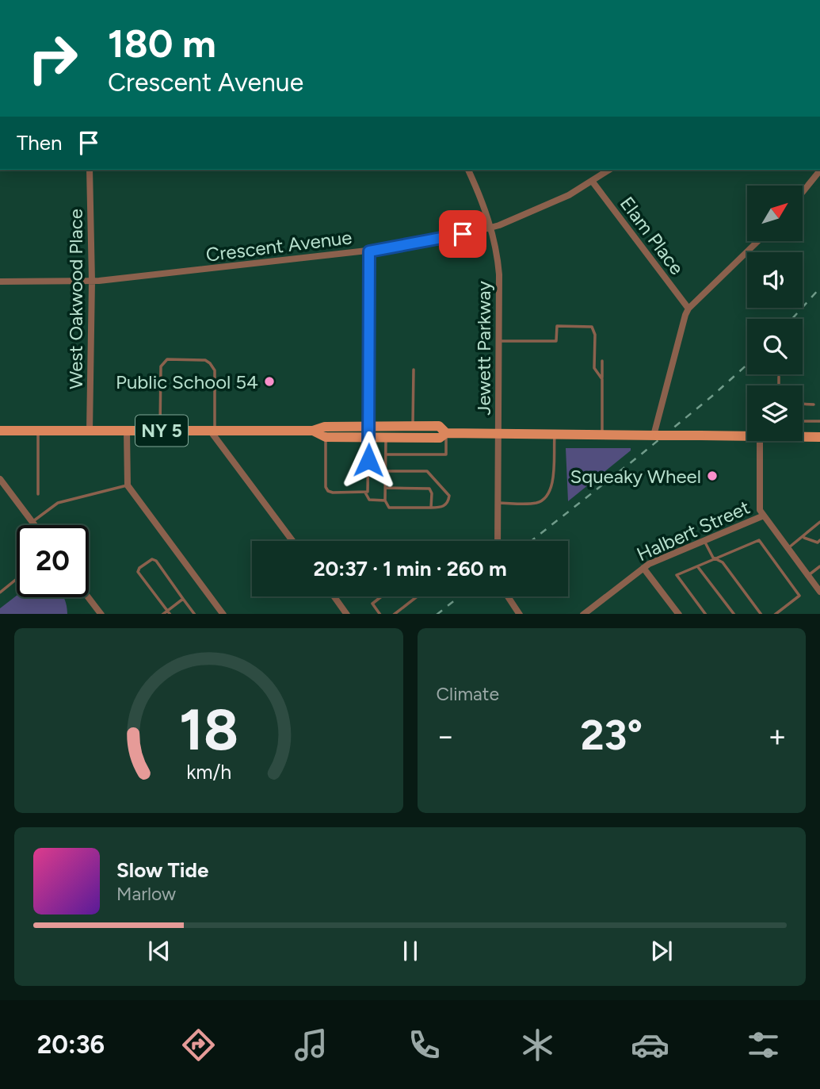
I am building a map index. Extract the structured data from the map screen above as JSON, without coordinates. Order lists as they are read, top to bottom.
{
  "streets": {
    "main road": ["NY 5"],
    "street": [
      "Elam Place",
      "Crescent Avenue",
      "West Oakwood Place",
      "Jewett Parkway",
      "Halbert Street"
    ]
  },
  "crossings": [
    ["Elam Place", "Crescent Avenue"],
    ["Crescent Avenue", "West Oakwood Place"],
    ["Crescent Avenue", "Jewett Parkway"],
    ["West Oakwood Place", "NY 5"],
    ["Jewett Parkway", "NY 5"]
  ],
  "places": ["Public School 54", "Squeaky Wheel"],
  "north": "top right",
  "page": {
    "turn": ["180 m", "Crescent Avenue"],
    "then": "Then",
    "limit": "20",
    "trip": "20:37 · 1 min · 260 m",
    "tile": "Climate",
    "heat": ["−", "23°", "+"],
    "song": ["Slow Tide", "Marlow"],
    "tabs": "20:36",
    "gauge": ["18", "km/h"]
  }
}
